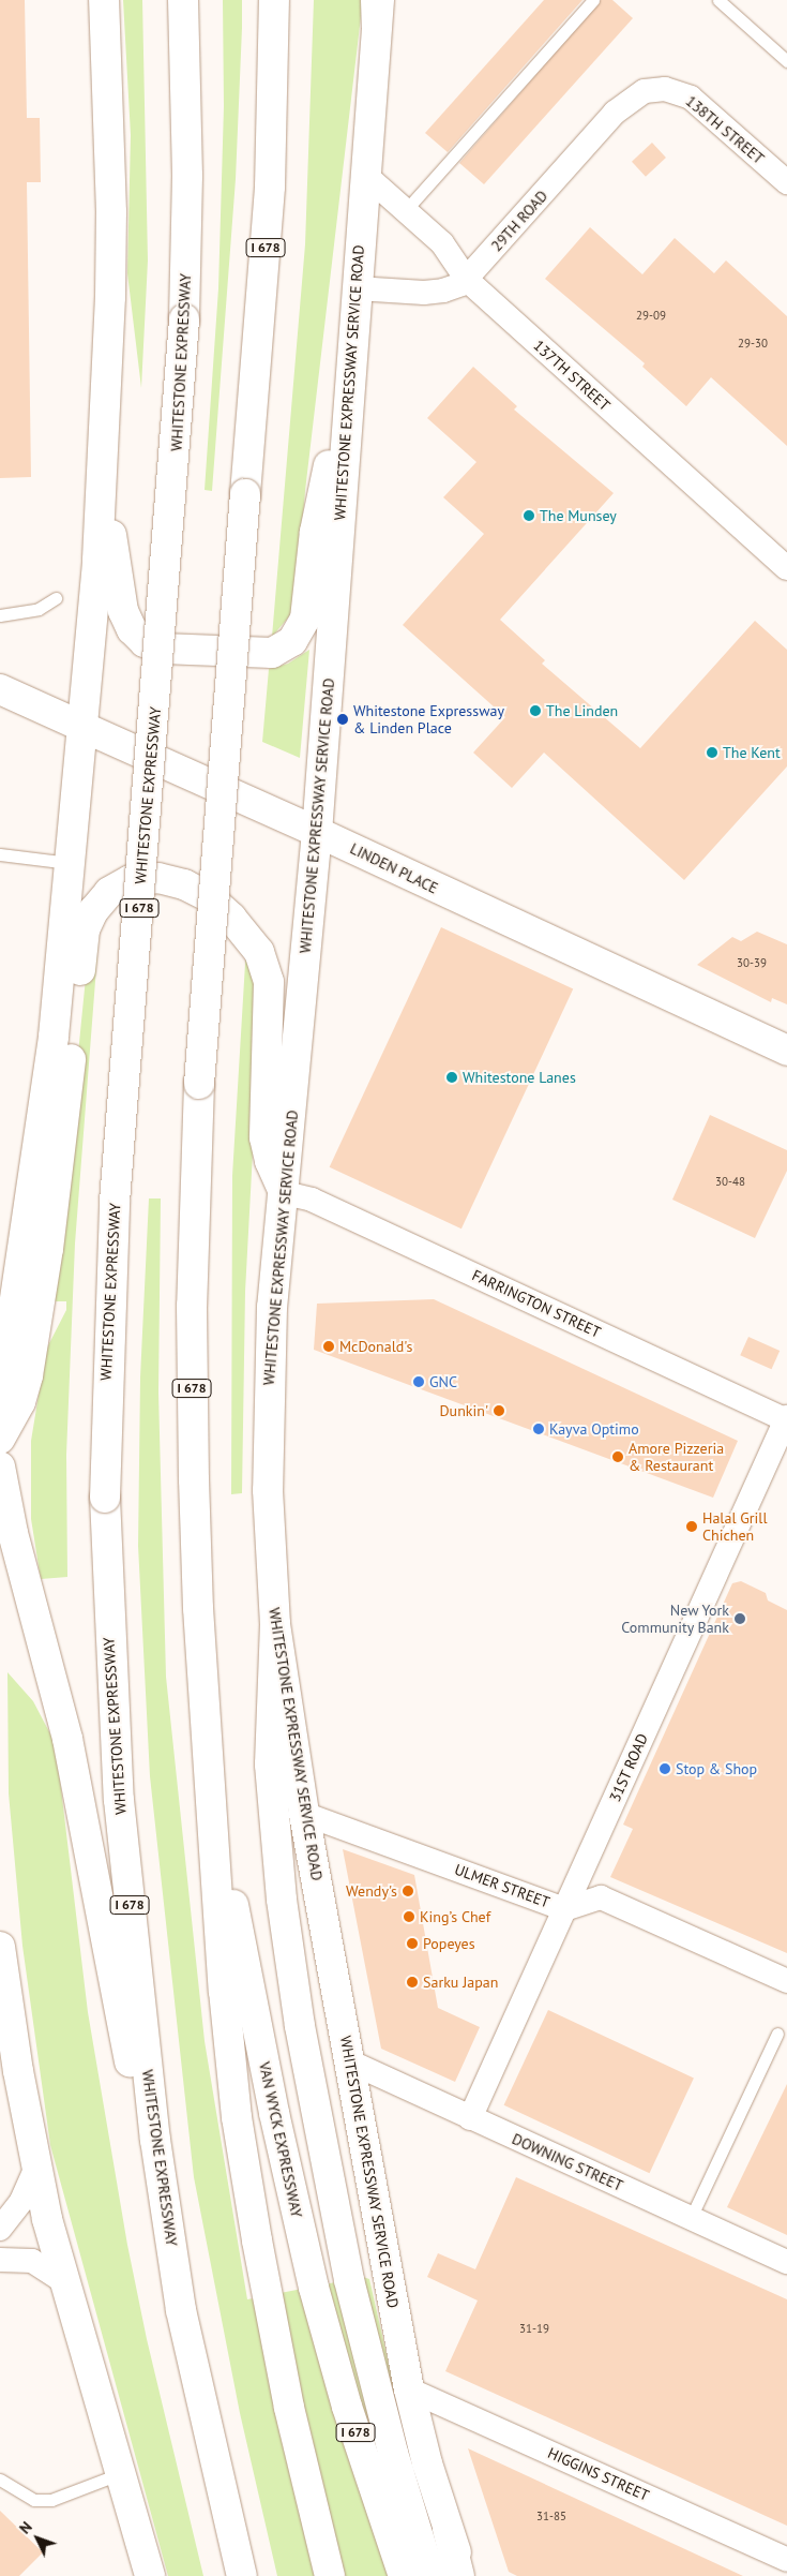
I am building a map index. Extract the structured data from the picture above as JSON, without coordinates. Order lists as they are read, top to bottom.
{
  "streets": {
    "main road": [
      "I 678",
      "WHITESTONE EXPRESSWAY",
      "WHITESTONE EXPRESSWAY SERVICE ROAD",
      "LINDEN PLACE",
      "VAN WYCK EXPRESSWAY"
    ],
    "street": [
      "138TH STREET",
      "29TH ROAD",
      "137TH STREET",
      "FARRINGTON STREET",
      "31ST ROAD",
      "ULMER STREET",
      "DOWNING STREET",
      "HIGGINS STREET"
    ]
  },
  "crossings": [
    ["138TH STREET", "29TH ROAD"],
    ["29TH ROAD", "137TH STREET"],
    ["29TH ROAD", "WHITESTONE EXPRESSWAY SERVICE ROAD"],
    ["I 678", "VAN WYCK EXPRESSWAY"],
    ["137TH STREET", "WHITESTONE EXPRESSWAY SERVICE ROAD"],
    ["WHITESTONE EXPRESSWAY SERVICE ROAD", "LINDEN PLACE"],
    ["WHITESTONE EXPRESSWAY SERVICE ROAD", "FARRINGTON STREET"],
    ["WHITESTONE EXPRESSWAY SERVICE ROAD", "ULMER STREET"],
    ["WHITESTONE EXPRESSWAY SERVICE ROAD", "DOWNING STREET"],
    ["WHITESTONE EXPRESSWAY SERVICE ROAD", "HIGGINS STREET"],
    ["FARRINGTON STREET", "31ST ROAD"],
    ["31ST ROAD", "ULMER STREET"],
    ["31ST ROAD", "DOWNING STREET"]
  ],
  "places": [
    "The Munsey",
    "The Linden",
    "Whitestone Expressway & Linden Place",
    "The Kent",
    "Whitestone Lanes",
    "McDonald's",
    "GNC",
    "Dunkin'",
    "Kayva Optimo",
    "Amore Pizzeria & Restaurant",
    "Halal Grill Chichen",
    "New York Community Bank",
    "Stop & Shop",
    "Wendy's",
    "King’s Chef",
    "Popeyes",
    "Sarku Japan"
  ],
  "house_numbers": [
    "29-09",
    "29-30",
    "30-39",
    "30-48",
    "31-19",
    "31-85"
  ],
  "north": "top left"
}
